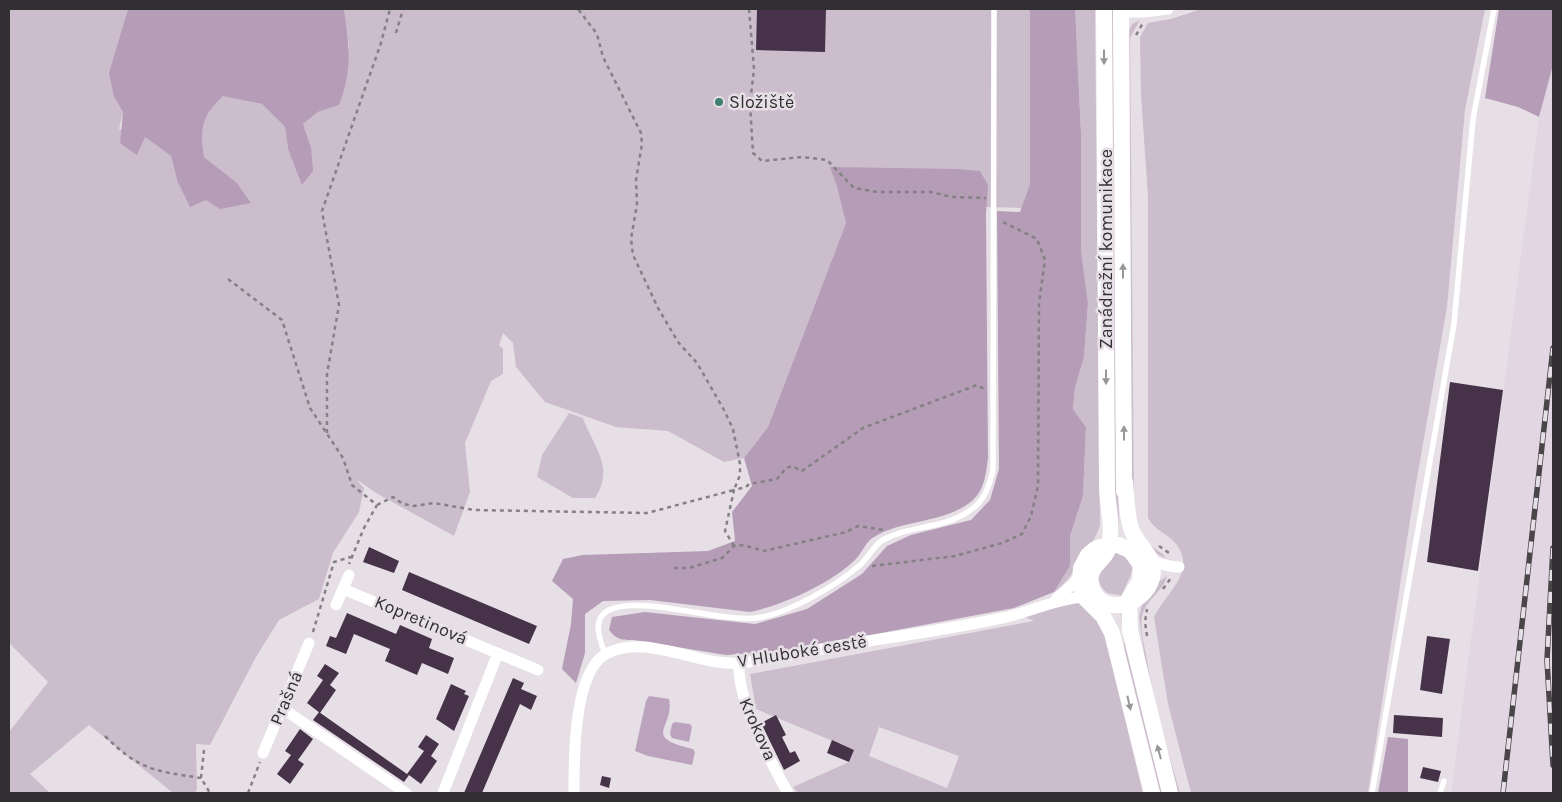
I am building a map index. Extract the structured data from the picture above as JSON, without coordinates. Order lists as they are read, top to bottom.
{
  "streets": {
    "main road": ["Zanádražní komunikace"],
    "street": [
      "Kopretinová",
      "V Hluboké cestě",
      "Prašná",
      "Krokova"
    ]
  },
  "crossings": [
    ["V Hluboké cestě", "Krokova"]
  ],
  "places": ["Složiště"]
}
